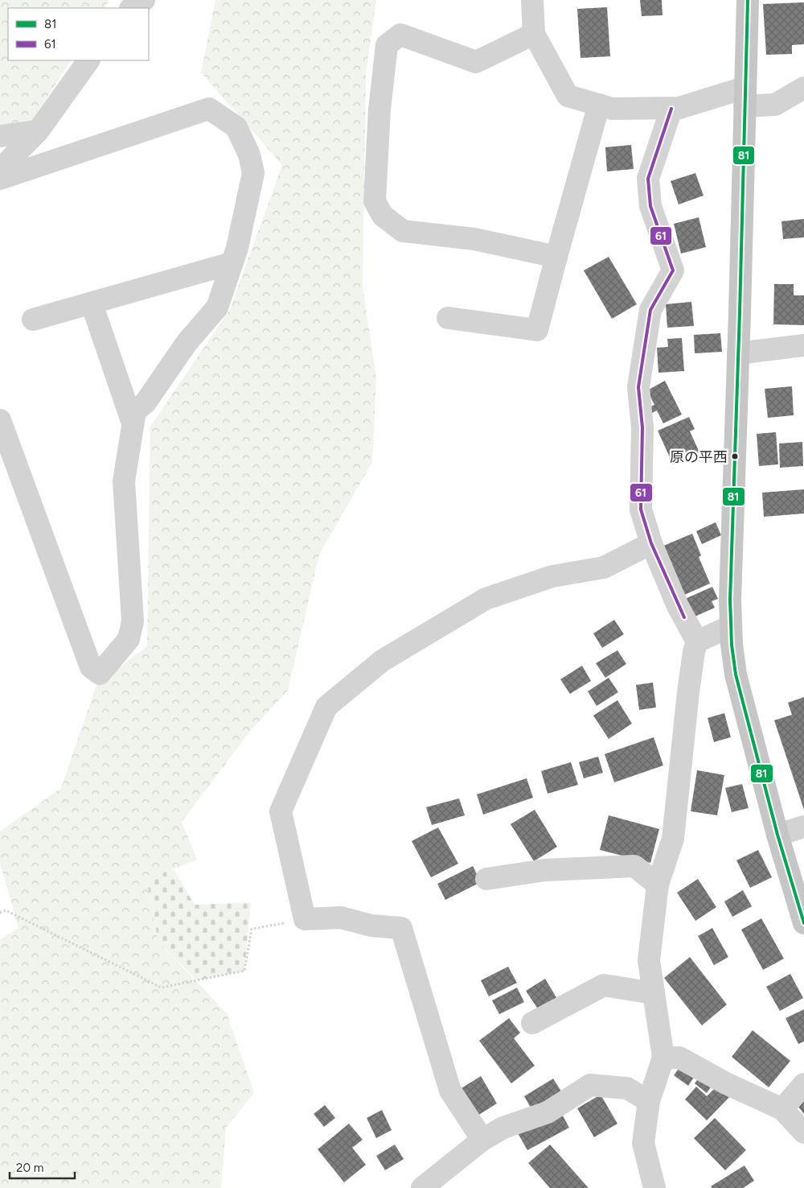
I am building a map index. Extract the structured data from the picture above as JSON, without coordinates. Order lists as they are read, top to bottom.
{
  "places": ["原の平西"],
  "lines": ["transit line 81", "transit line 61"],
  "legend": ["81", "61"],
  "scale_bar": "20 m"
}
